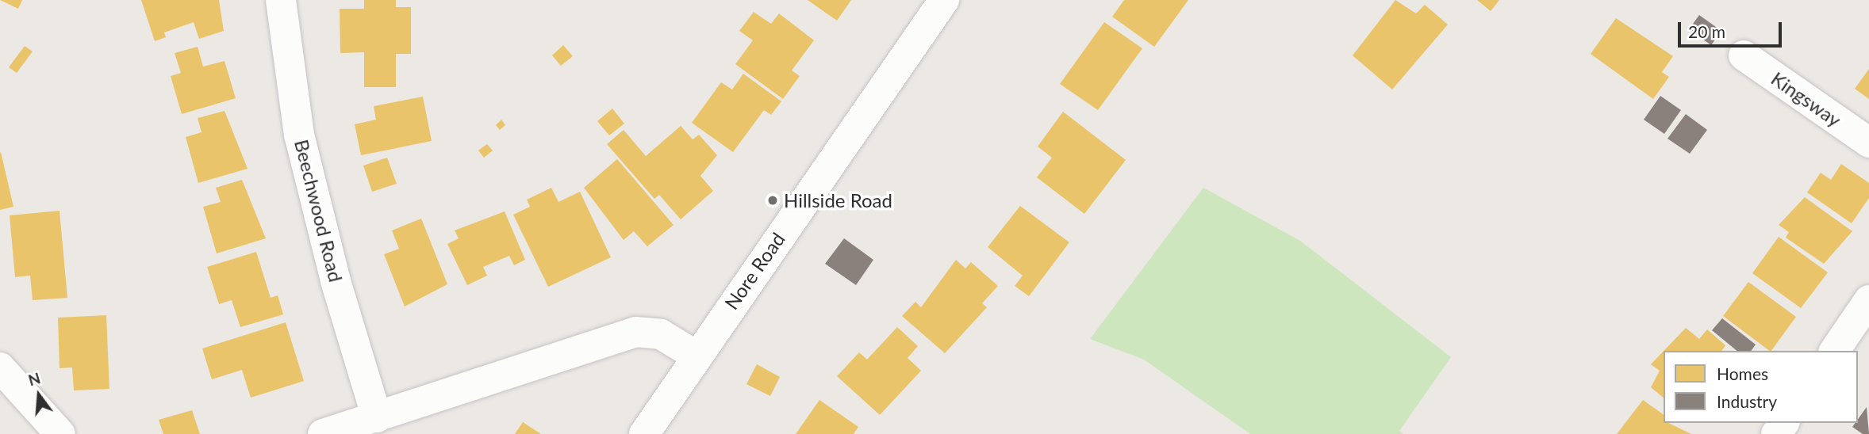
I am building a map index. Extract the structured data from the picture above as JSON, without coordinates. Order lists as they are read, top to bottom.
{
  "streets": {
    "street": ["Kingsway", "Beechwood Road", "Nore Road"]
  },
  "places": ["Hillside Road"],
  "legend": ["Homes", "Industry"],
  "scale_bar": "20 m",
  "north": "top"
}
